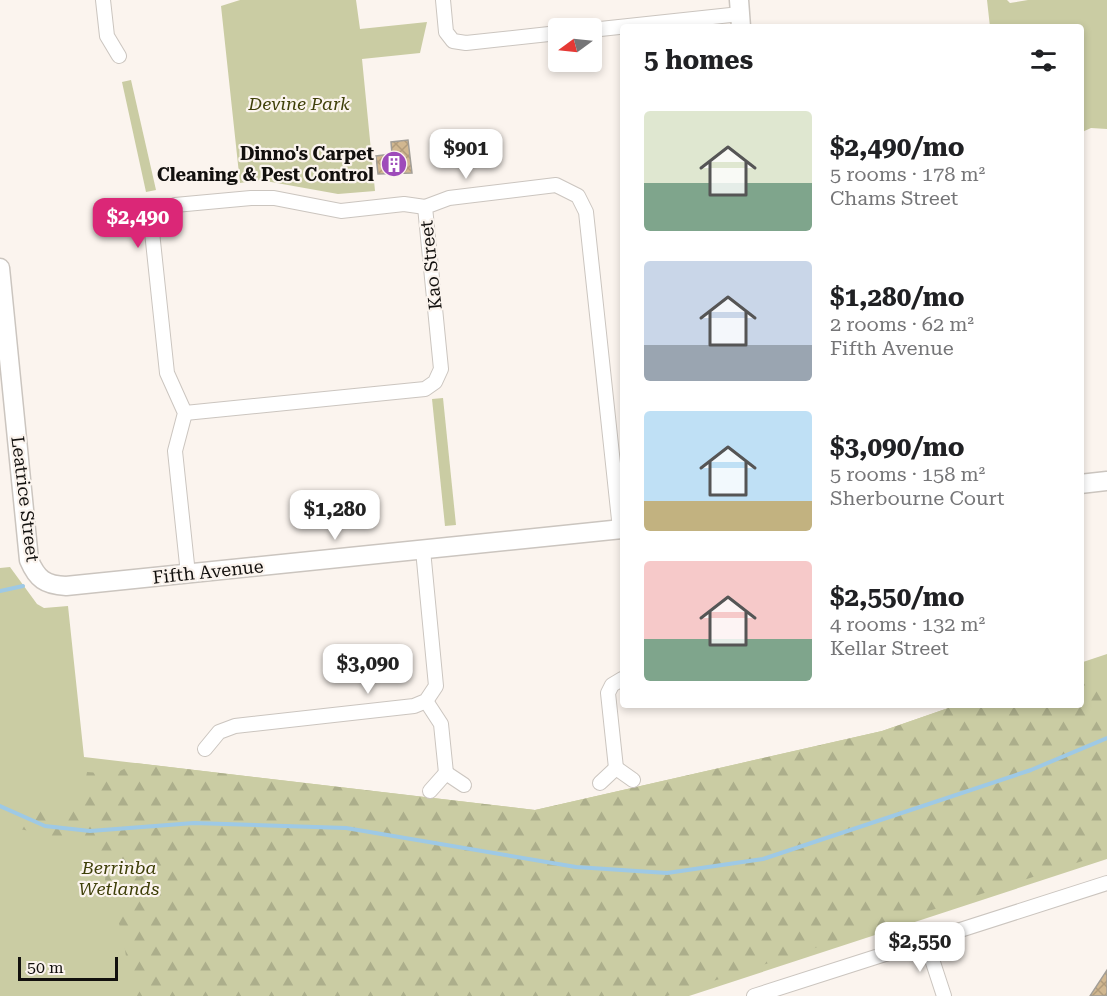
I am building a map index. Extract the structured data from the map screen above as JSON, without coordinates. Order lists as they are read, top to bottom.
{
  "streets": {
    "street": ["Kao Street", "Leatrice Street", "Fifth Avenue"]
  },
  "crossings": [
    ["Leatrice Street", "Fifth Avenue"]
  ],
  "parks": ["Devine Park", "Berrinba Wetlands"],
  "places": {
    "building": ["Dinno's Carpet Cleaning & Pest Control"]
  },
  "scale_bar": "50 m",
  "north": "left",
  "page": {
    "heading": "5 homes",
    "list": [
      {
        "name": "$2,490/mo",
        "note": "5 rooms · 178 m² · Chams Street"
      },
      {
        "name": "$1,280/mo",
        "note": "2 rooms · 62 m² · Fifth Avenue"
      },
      {
        "name": "$3,090/mo",
        "note": "5 rooms · 158 m² · Sherbourne Court"
      },
      {
        "name": "$2,550/mo",
        "note": "4 rooms · 132 m² · Kellar Street"
      }
    ],
    "price": [
      "$901",
      "$2,490",
      "$1,280",
      "$3,090",
      "$2,550"
    ],
    "scale": "50 m"
  }
}
